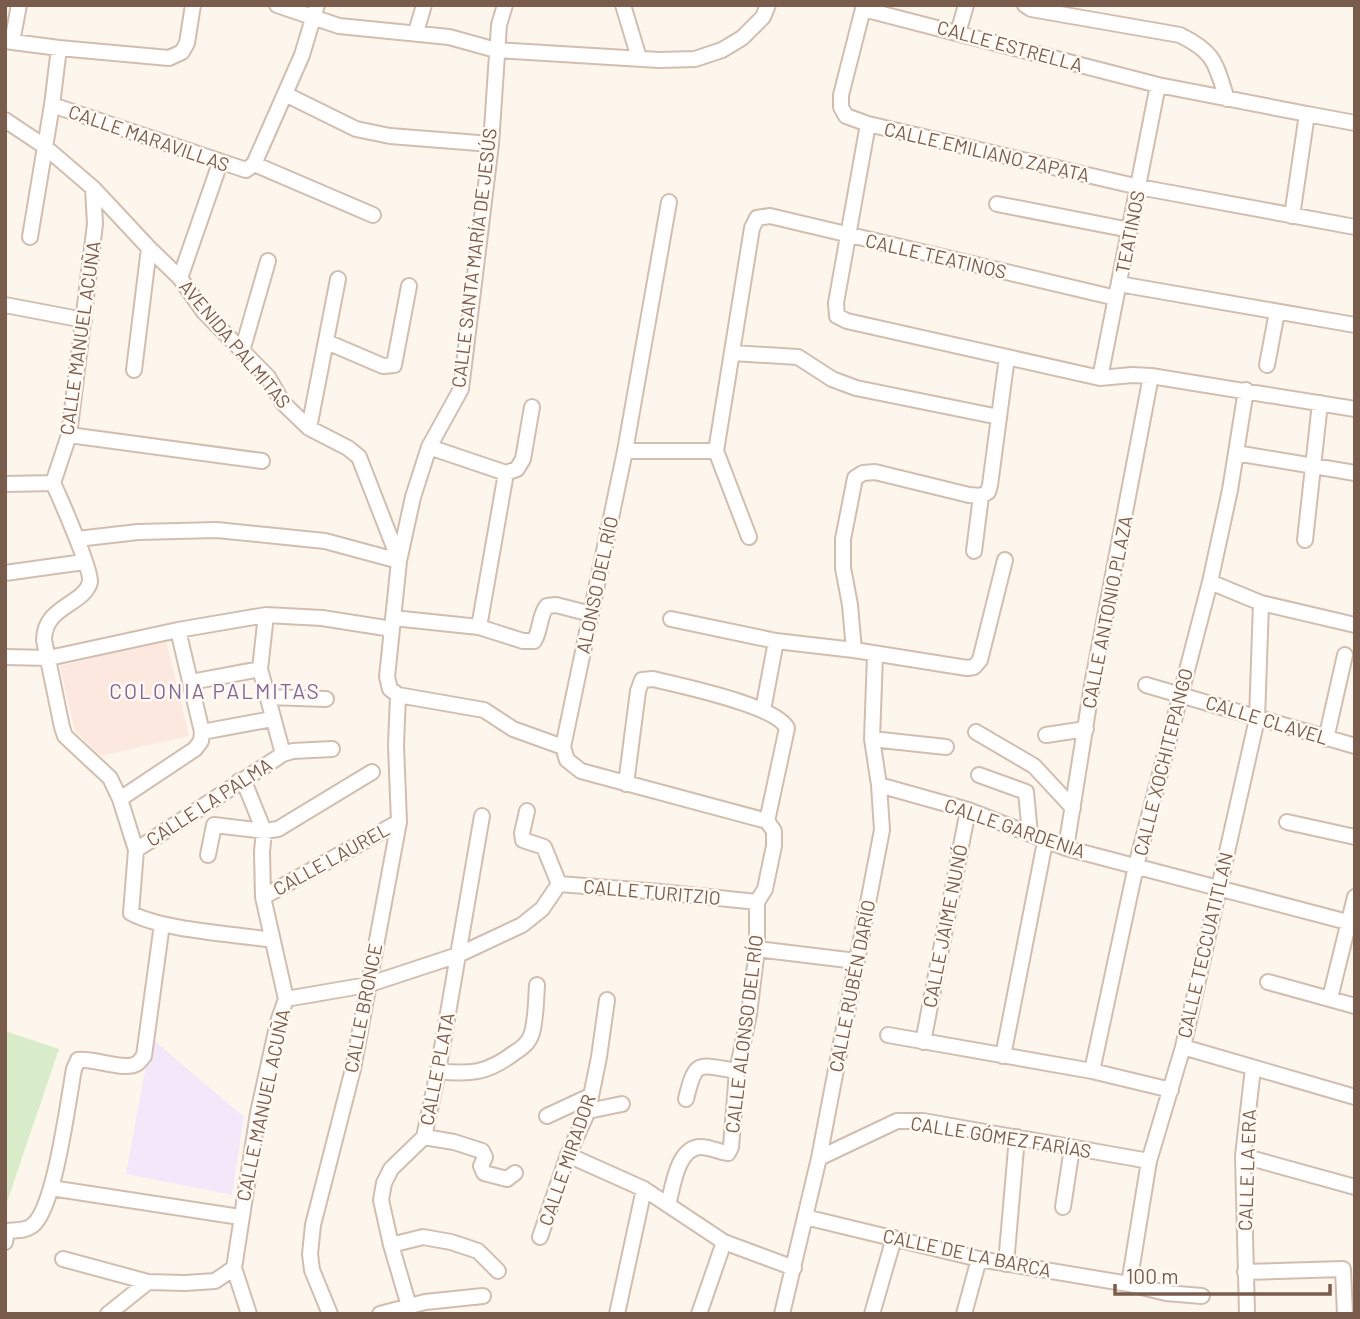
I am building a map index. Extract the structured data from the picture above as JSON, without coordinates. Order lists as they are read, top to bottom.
{
  "streets": {
    "street": [
      "CALLE ESTRELLA",
      "CALLE MARAVILLAS",
      "CALLE EMILIANO ZAPATA",
      "TEATINOS",
      "CALLE TEATINOS",
      "CALLE SANTA MARÍA DE JESÚS",
      "CALLE MANUEL ACUÑA",
      "AVENIDA PALMITAS",
      "ALONSO DEL RÍO",
      "CALLE ANTONIO PLAZA",
      "CALLE CLAVEL",
      "CALLE XOCHITEPANGO",
      "CALLE LA PALMA",
      "CALLE GARDENIA",
      "CALLE LAUREL",
      "CALLE TURITZIO",
      "CALLE JAIME NUNÓ",
      "CALLE TECCUATITLAN",
      "CALLE RUBÉN DARÍO",
      "CALLE BRONCE",
      "CALLE ALONSO DEL RÍO",
      "CALLE PLATA",
      "CALLE GÓMEZ FARÍAS",
      "CALLE MIRADOR",
      "CALLE LA ERA",
      "CALLE DE LA BARCA"
    ]
  },
  "crossings": [
    ["CALLE ESTRELLA", "CALLE EMILIANO ZAPATA"],
    ["CALLE ESTRELLA", "TEATINOS"],
    ["CALLE EMILIANO ZAPATA", "TEATINOS"],
    ["TEATINOS", "CALLE TEATINOS"],
    ["CALLE SANTA MARÍA DE JESÚS", "AVENIDA PALMITAS"],
    ["CALLE SANTA MARÍA DE JESÚS", "CALLE BRONCE"],
    ["CALLE MANUEL ACUÑA", "AVENIDA PALMITAS"],
    ["CALLE MANUEL ACUÑA", "CALLE LAUREL"],
    ["CALLE MANUEL ACUÑA", "CALLE TURITZIO"],
    ["CALLE ANTONIO PLAZA", "CALLE GARDENIA"],
    ["CALLE CLAVEL", "CALLE XOCHITEPANGO"],
    ["CALLE CLAVEL", "CALLE TECCUATITLAN"],
    ["CALLE XOCHITEPANGO", "CALLE GARDENIA"],
    ["CALLE GARDENIA", "CALLE JAIME NUNÓ"],
    ["CALLE GARDENIA", "CALLE TECCUATITLAN"],
    ["CALLE GARDENIA", "CALLE RUBÉN DARÍO"],
    ["CALLE LAUREL", "CALLE BRONCE"],
    ["CALLE TURITZIO", "CALLE BRONCE"],
    ["CALLE TURITZIO", "CALLE ALONSO DEL RÍO"],
    ["CALLE TURITZIO", "CALLE PLATA"],
    ["CALLE TECCUATITLAN", "CALLE GÓMEZ FARÍAS"],
    ["CALLE TECCUATITLAN", "CALLE DE LA BARCA"],
    ["CALLE RUBÉN DARÍO", "CALLE GÓMEZ FARÍAS"],
    ["CALLE RUBÉN DARÍO", "CALLE DE LA BARCA"]
  ],
  "districts": ["COLONIA PALMITAS"],
  "scale_bar": "100 m"
}
